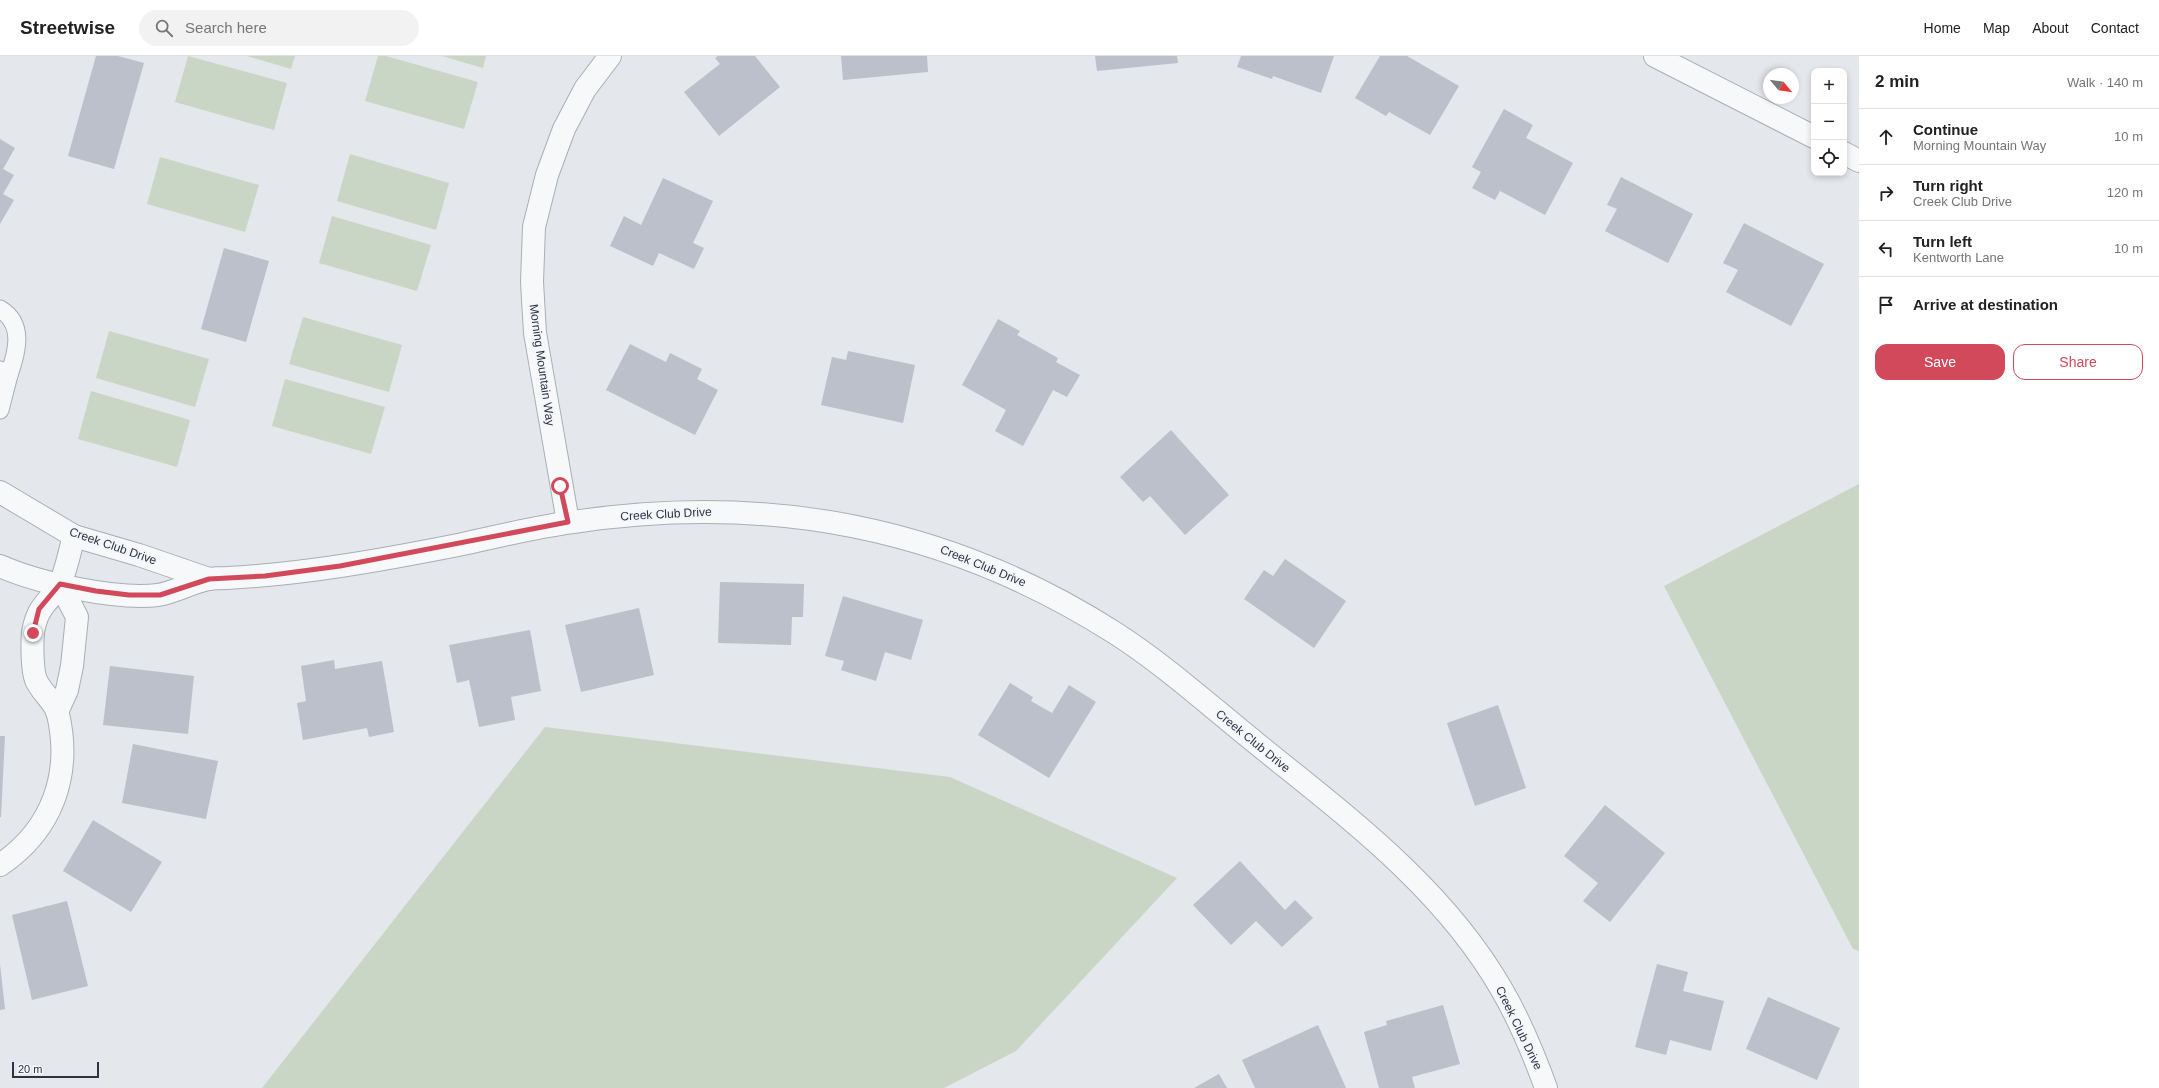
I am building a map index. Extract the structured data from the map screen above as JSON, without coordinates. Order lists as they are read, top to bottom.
{
  "streets": {
    "street": ["Morning Mountain Way", "Creek Club Drive"]
  },
  "crossings": [
    ["Morning Mountain Way", "Creek Club Drive"]
  ],
  "scale_bar": "20 m",
  "north": "bottom right",
  "page": {
    "header": "Streetwise",
    "search": "Search here",
    "nav": [
      "Home",
      "Map",
      "About",
      "Contact"
    ],
    "heading": ["2 min", "Walk · 140 m"],
    "map_buttons": ["+", "−"],
    "list": [
      ["Continue", "Morning Mountain Way", "10 m"],
      ["Turn right", "Creek Club Drive", "120 m"],
      ["Turn left", "Kentworth Lane", "10 m"],
      "Arrive at destination"
    ],
    "buttons": ["Save", "Share"],
    "scale": "20 m"
  }
}
